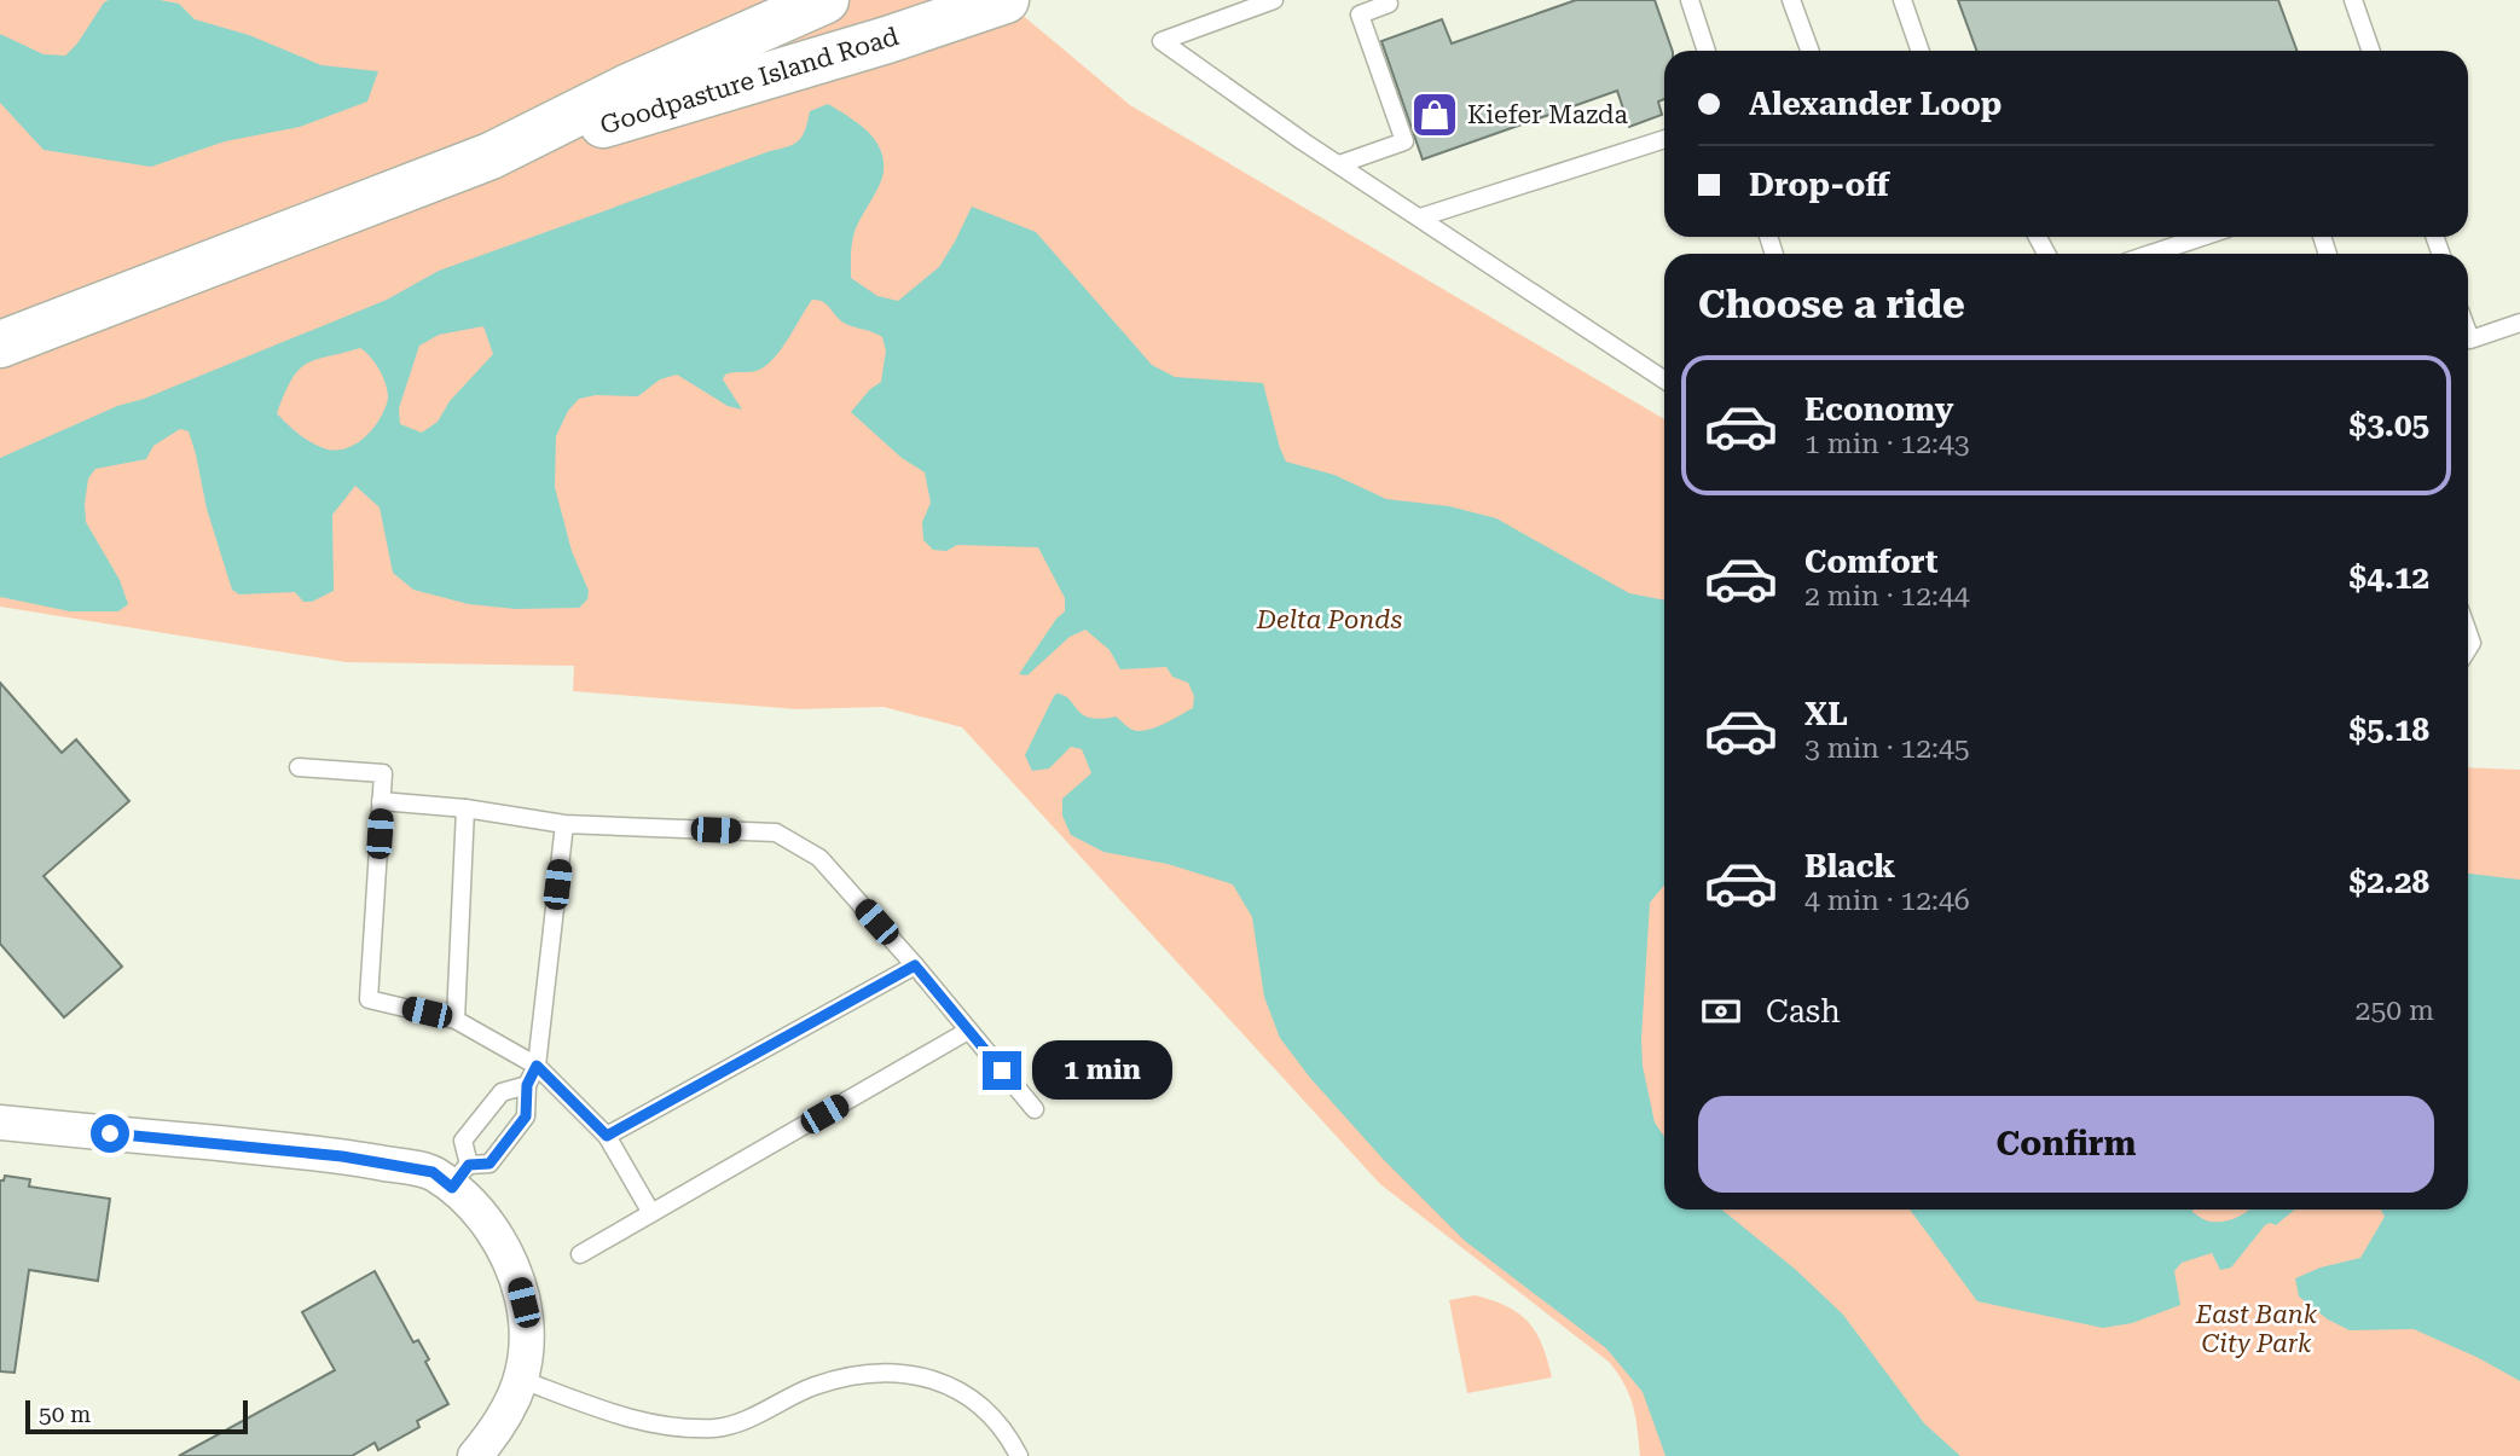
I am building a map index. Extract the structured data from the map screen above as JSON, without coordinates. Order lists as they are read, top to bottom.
{
  "streets": {
    "main road": ["Goodpasture Island Road"]
  },
  "parks": ["Delta Ponds", "East Bank City Park"],
  "places": {
    "shop": ["Kiefer Mazda"]
  },
  "scale_bar": "50 m",
  "page": {
    "banner": ["Alexander Loop", "Drop-off"],
    "heading": "Choose a ride",
    "list": [
      {
        "name": "Economy",
        "note": "1 min · 12:43",
        "value": "$3.05"
      },
      {
        "name": "Comfort",
        "note": "2 min · 12:44",
        "value": "$4.12"
      },
      {
        "name": "XL",
        "note": "3 min · 12:45",
        "value": "$5.18"
      },
      {
        "name": "Black",
        "note": "4 min · 12:46",
        "value": "$2.28"
      }
    ],
    "pay": ["Cash", "250 m"],
    "bubble": "1 min",
    "buttons": "Confirm",
    "scale": "50 m"
  }
}
